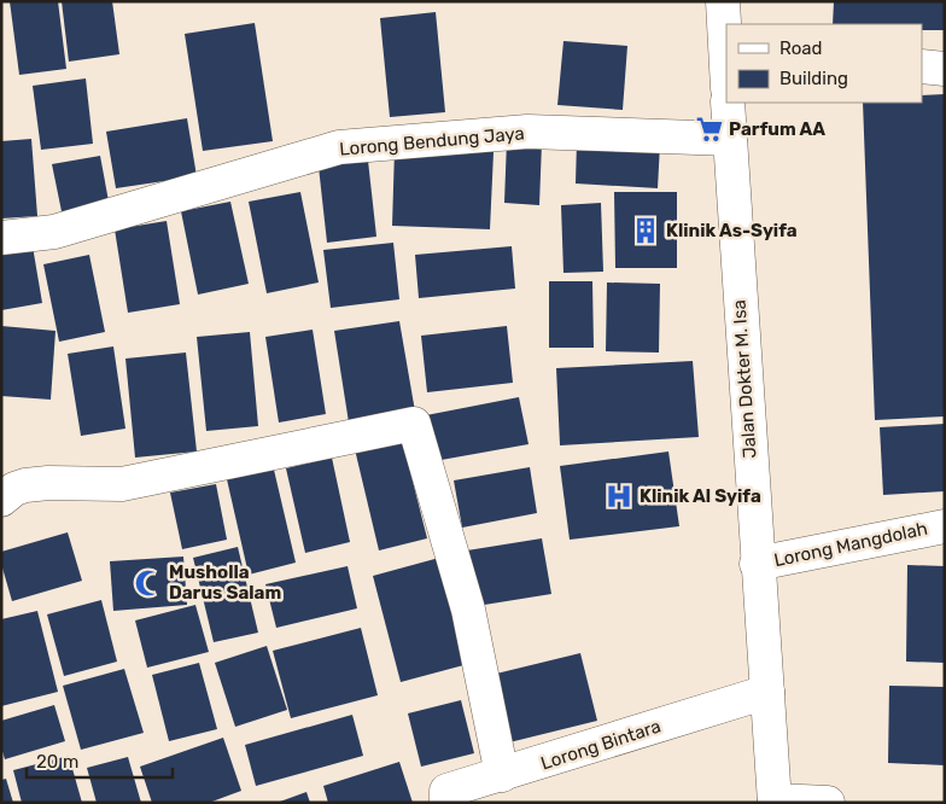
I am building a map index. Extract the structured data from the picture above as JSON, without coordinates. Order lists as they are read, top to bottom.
{
  "streets": {
    "street": [
      "Lorong Bendung Jaya",
      "Jalan Dokter M. Isa",
      "Lorong Mangdolah",
      "Lorong Bintara"
    ]
  },
  "crossings": [
    ["Lorong Bendung Jaya", "Jalan Dokter M. Isa"],
    ["Jalan Dokter M. Isa", "Lorong Mangdolah"],
    ["Jalan Dokter M. Isa", "Lorong Bintara"]
  ],
  "places": {
    "supermarket": ["Parfum AA"],
    "building": ["Klinik As-Syifa"],
    "hospital": ["Klinik Al Syifa"],
    "mosque": ["Musholla Darus Salam"]
  },
  "legend": ["Road", "Building"],
  "scale_bar": "20 m"
}
